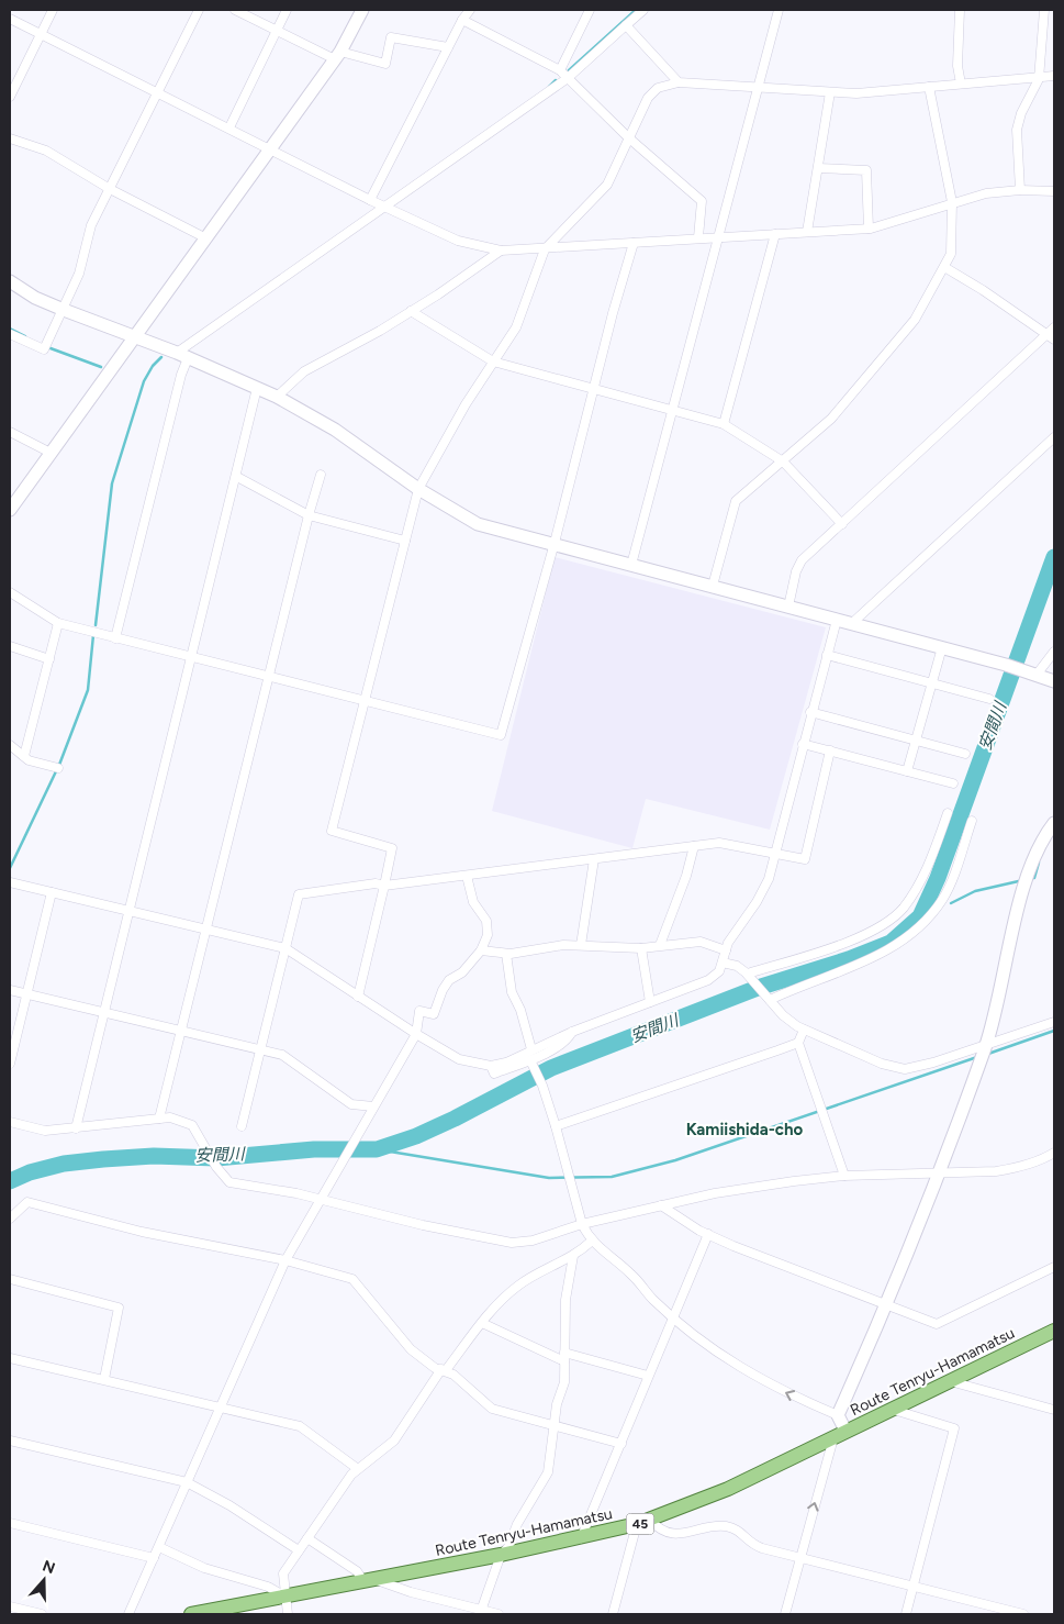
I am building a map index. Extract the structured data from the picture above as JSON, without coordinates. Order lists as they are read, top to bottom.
{
  "streets": {
    "main road": ["Route Tenryu-Hamamatsu", "45"]
  },
  "districts": ["Kamiishida-cho"],
  "water": ["安間川"],
  "north": "top"
}
